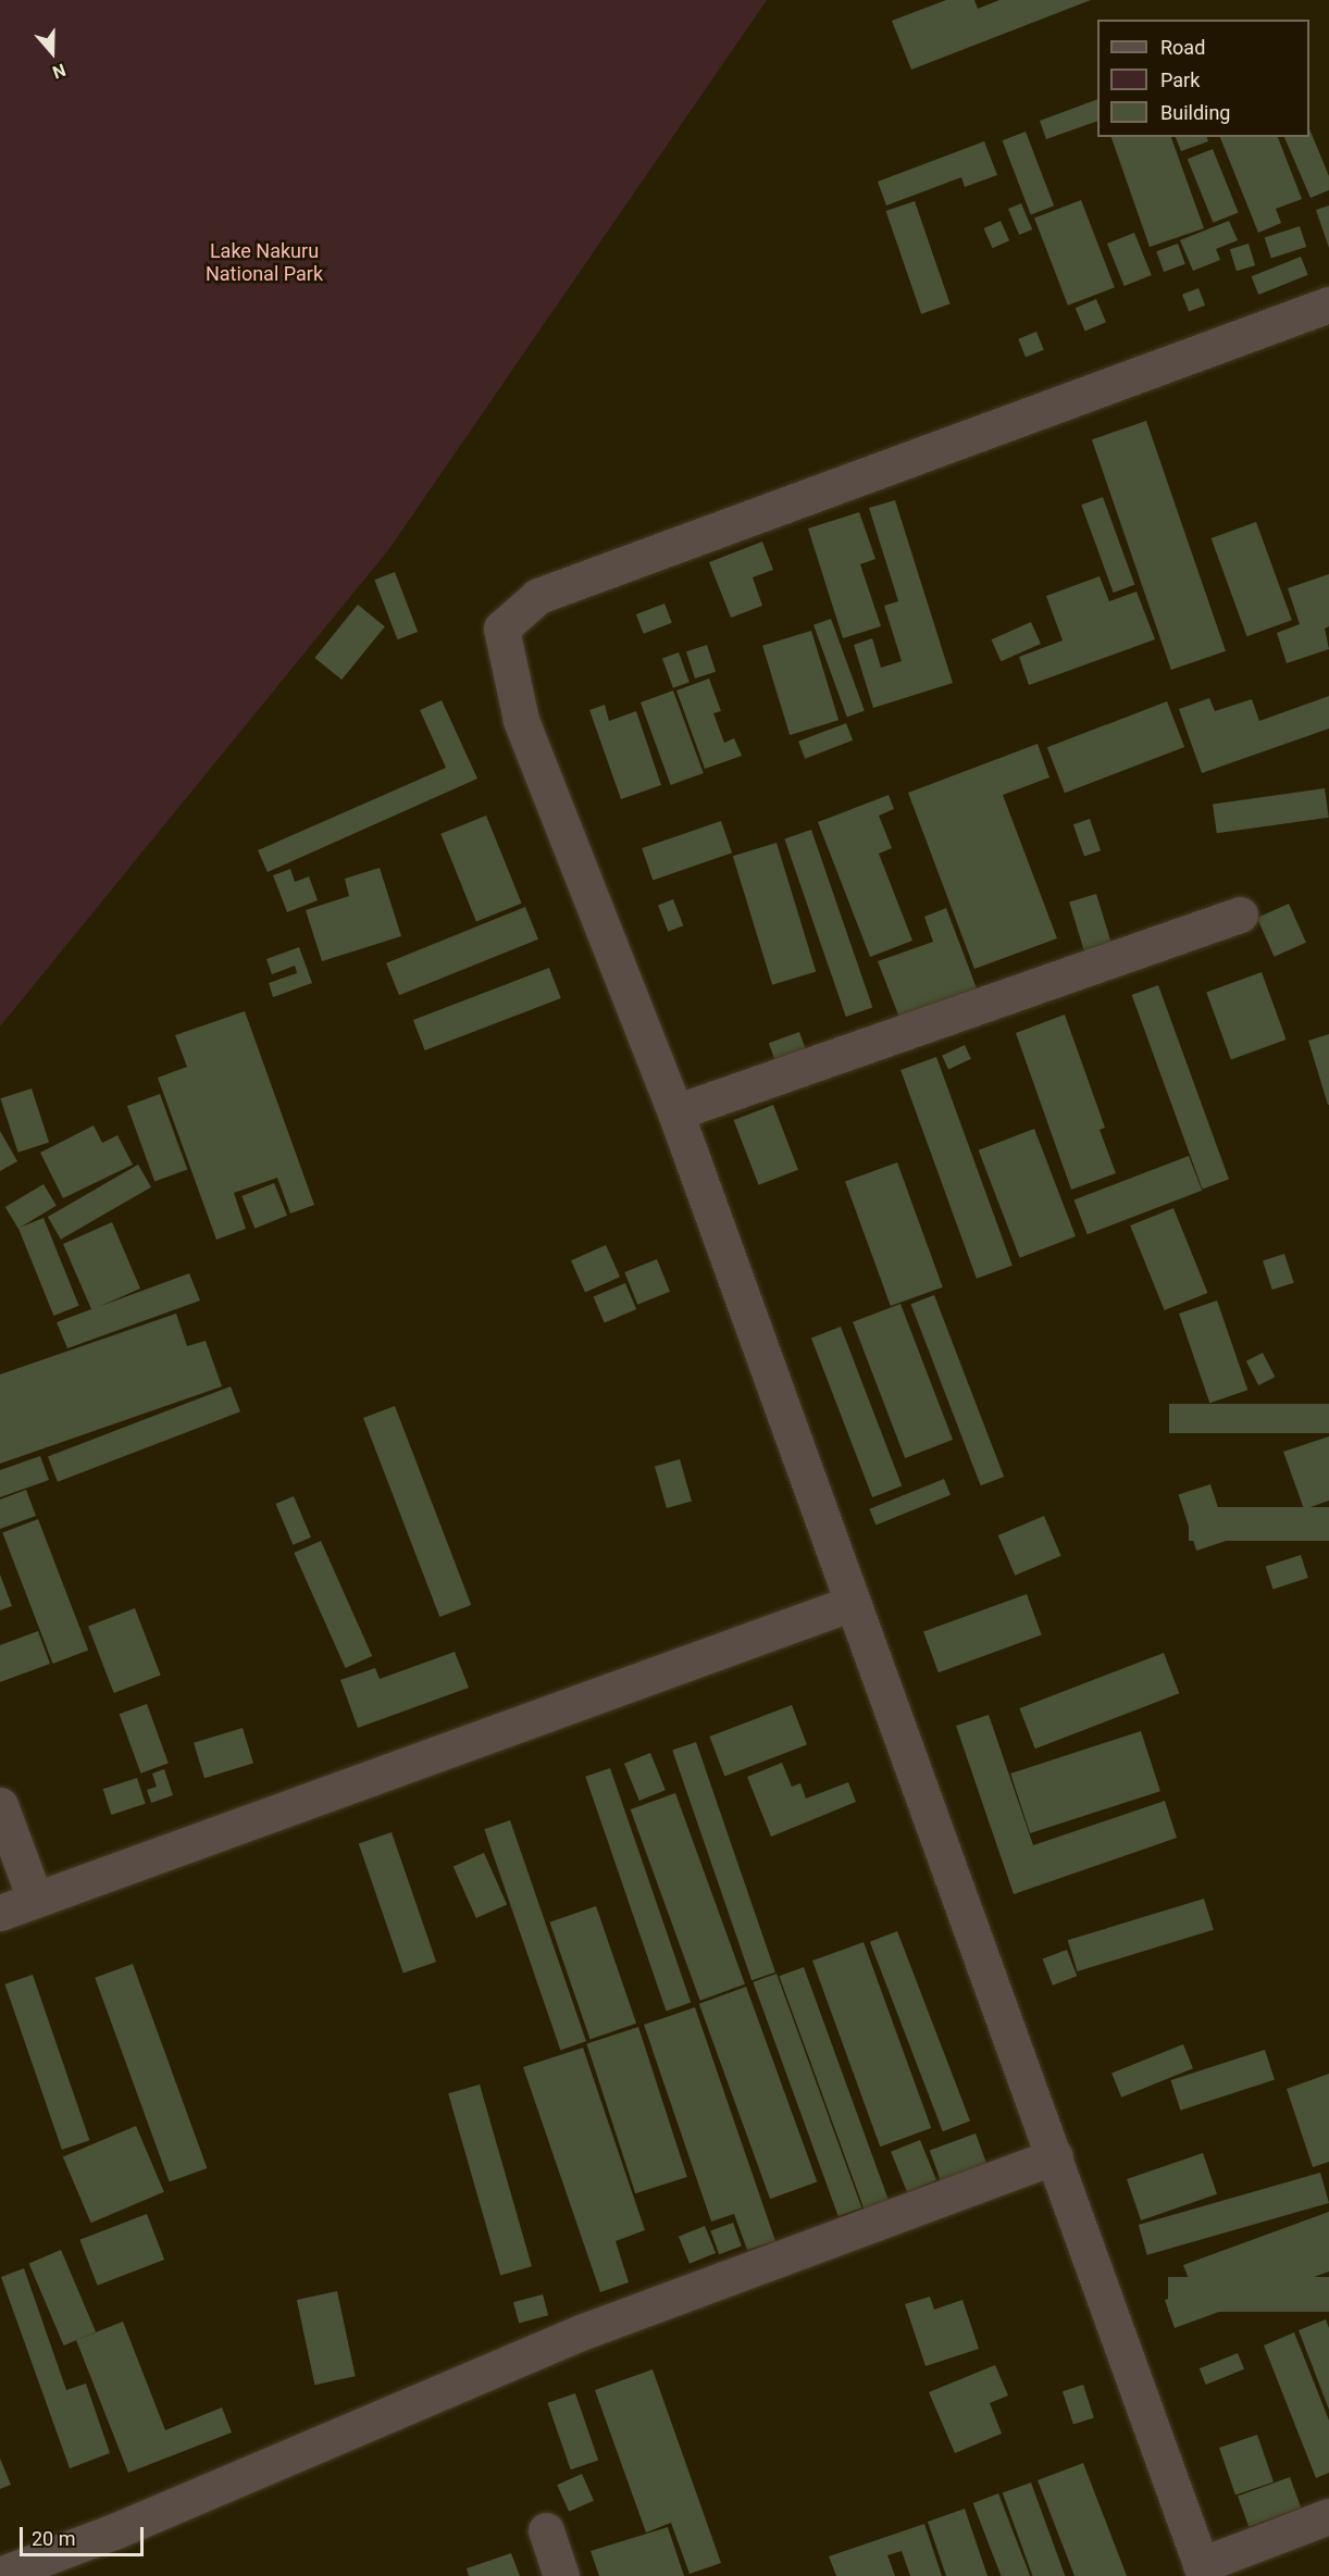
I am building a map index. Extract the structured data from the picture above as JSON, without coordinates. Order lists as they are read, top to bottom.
{
  "parks": ["Lake Nakuru National Park"],
  "legend": ["Road", "Park", "Building"],
  "scale_bar": "20 m",
  "north": "bottom"
}
